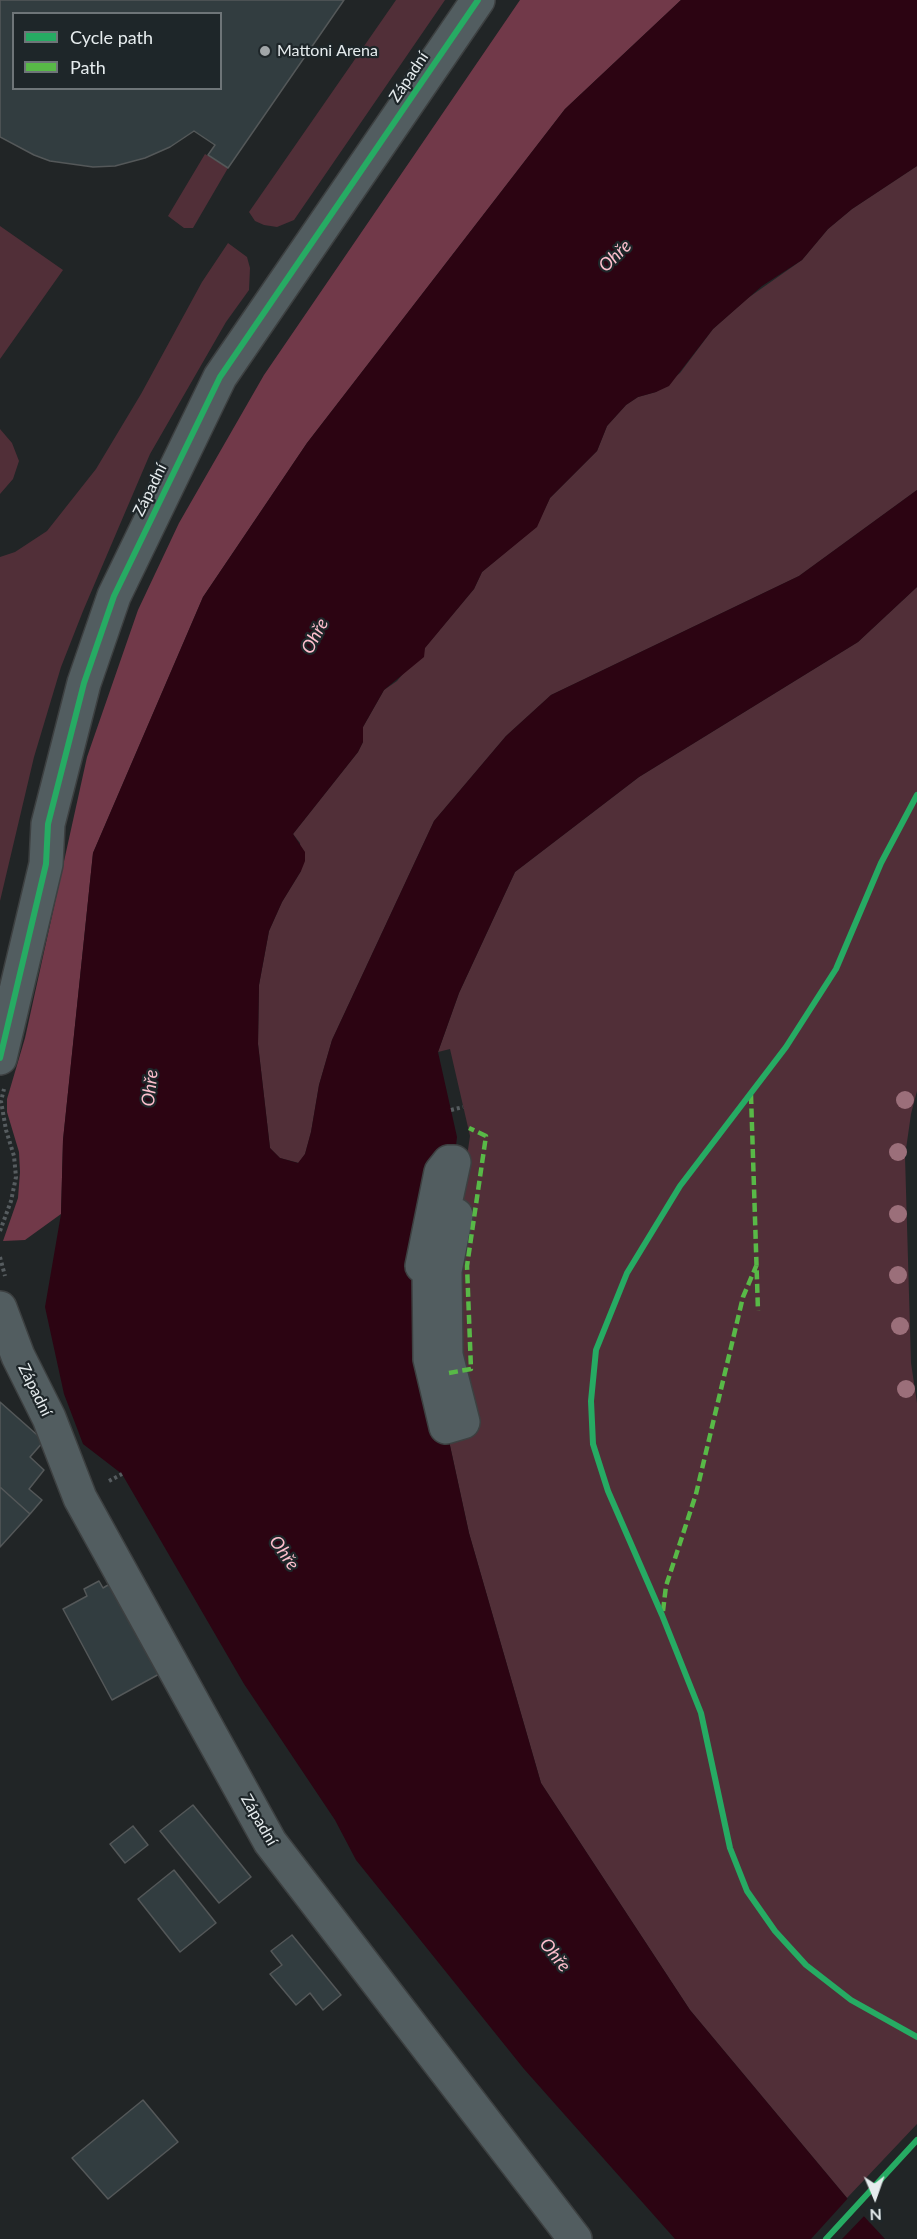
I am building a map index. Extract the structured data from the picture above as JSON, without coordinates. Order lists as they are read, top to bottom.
{
  "streets": {
    "street": ["Západní"]
  },
  "water": ["Ohře"],
  "places": ["Mattoni Arena"],
  "legend": ["Cycle path", "Path"],
  "north": "bottom"
}
